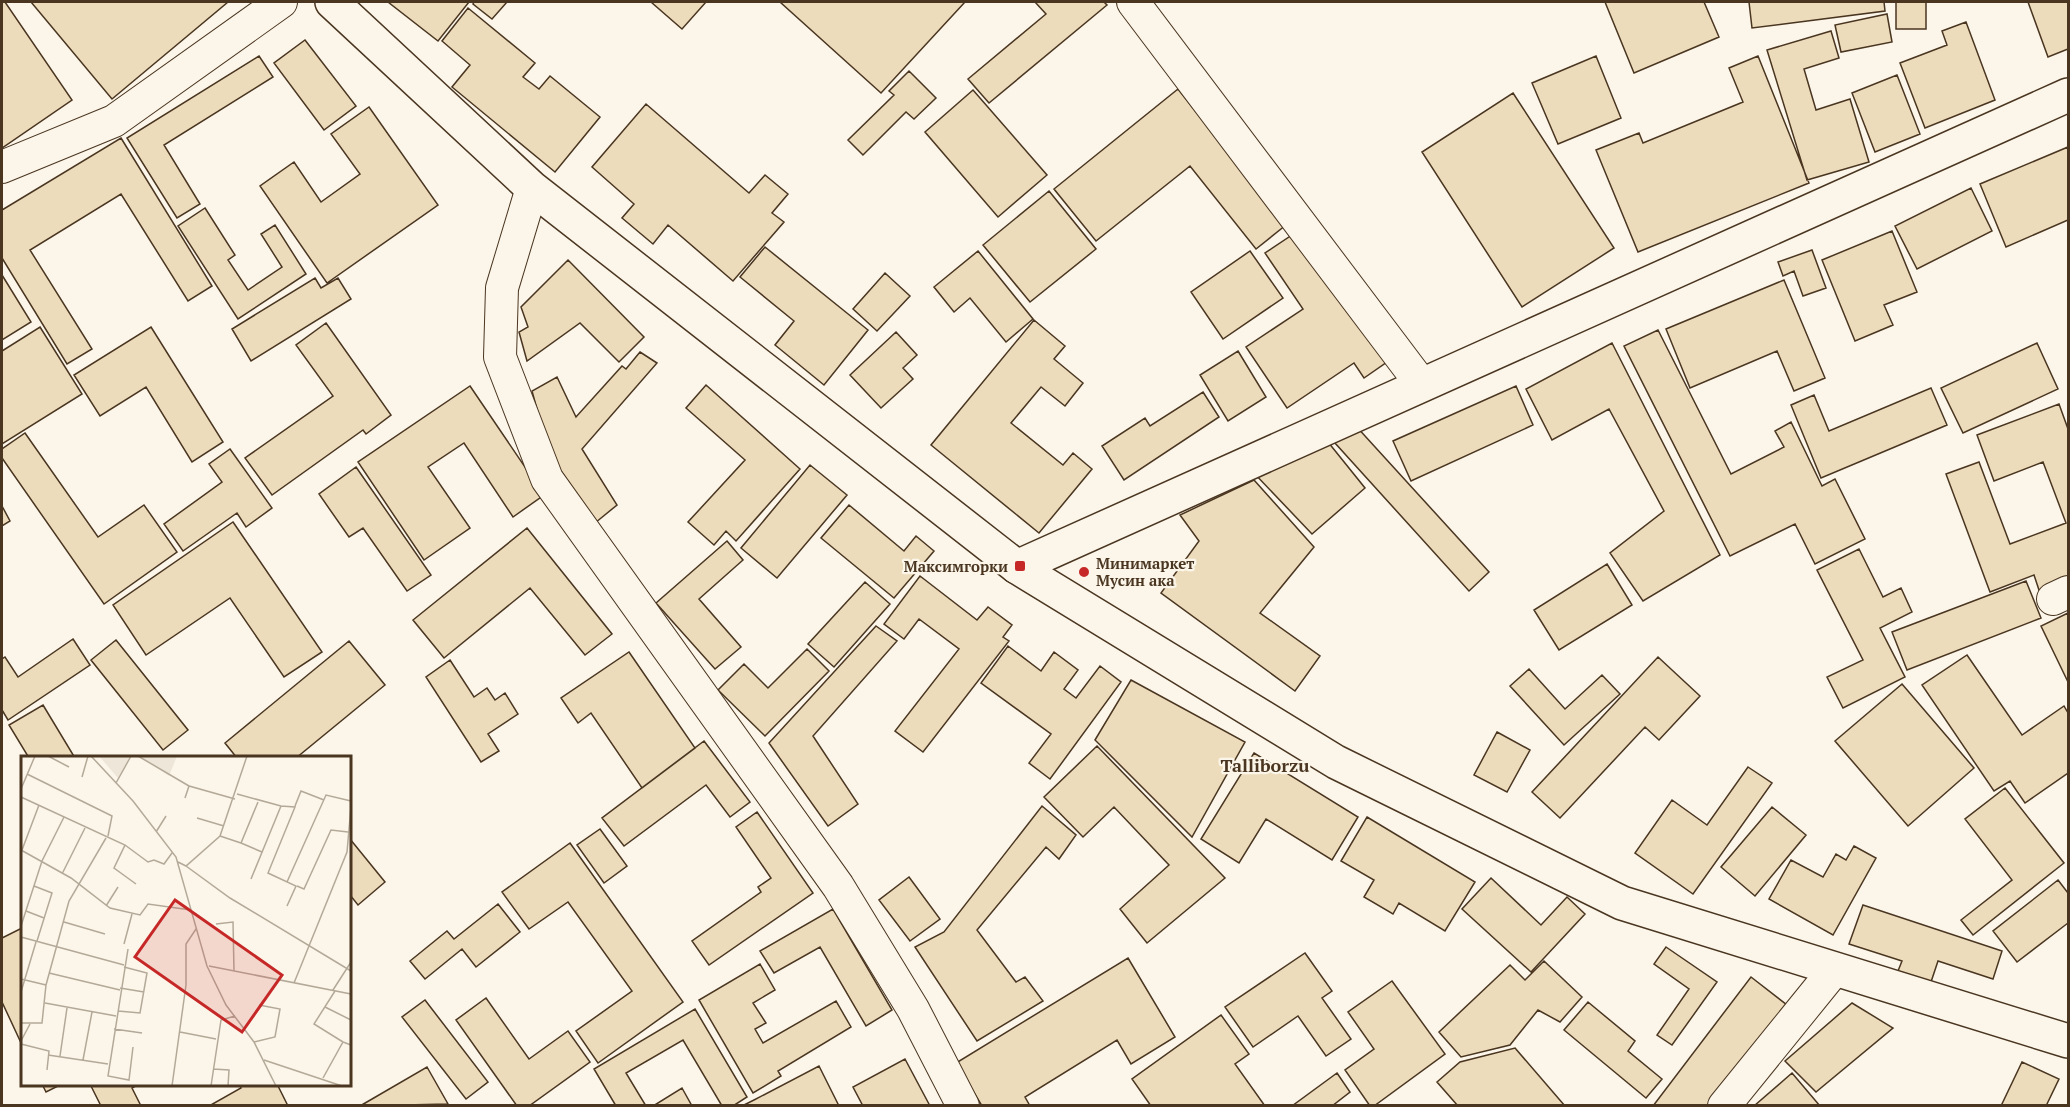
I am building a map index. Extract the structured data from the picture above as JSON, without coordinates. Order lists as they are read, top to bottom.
{
  "districts": ["Talliborzu"],
  "places": {
    "transit": ["Максимгорки"],
    "other": ["Минимаркет Мусин ака"]
  }
}
